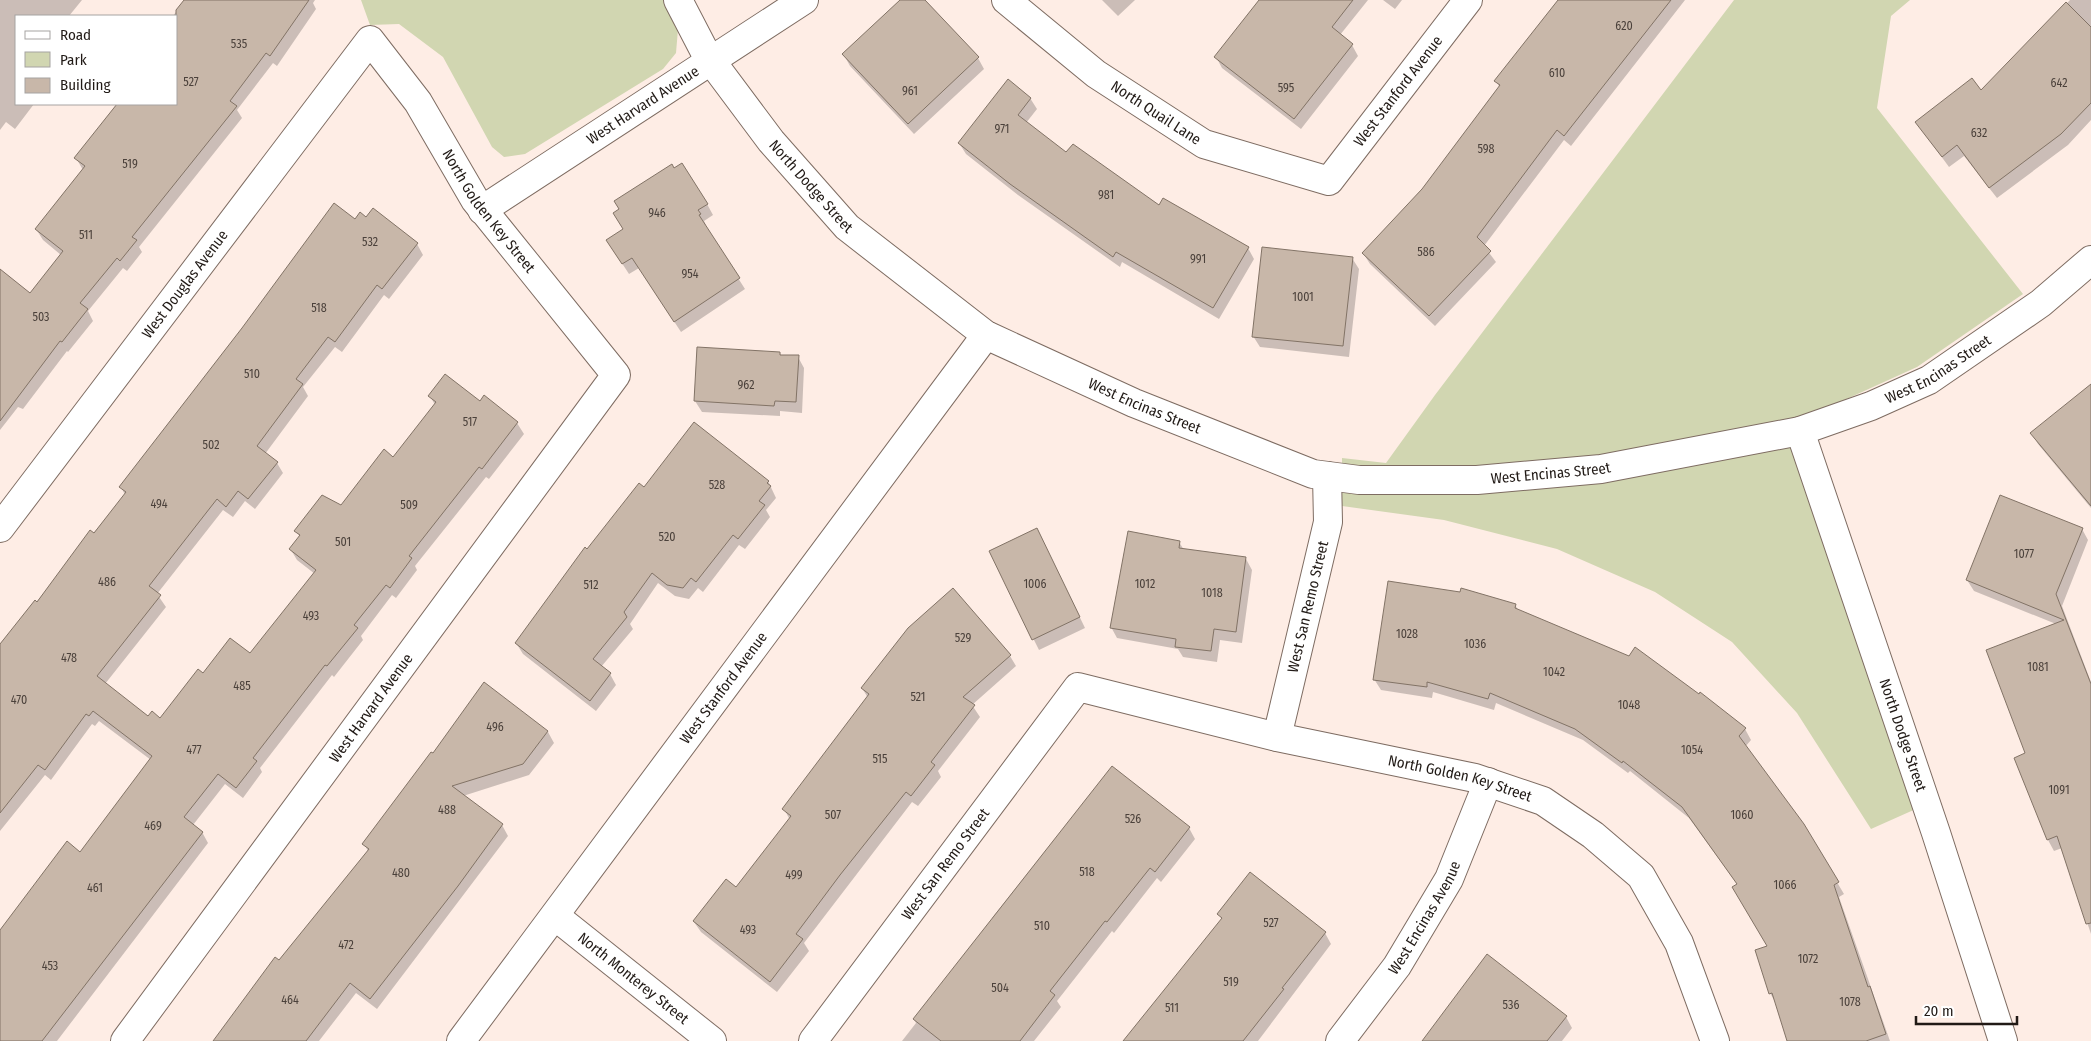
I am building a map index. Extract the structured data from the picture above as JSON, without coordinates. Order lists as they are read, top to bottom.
{
  "streets": {
    "street": [
      "West Stanford Avenue",
      "West Harvard Avenue",
      "North Quail Lane",
      "North Dodge Street",
      "North Golden Key Street",
      "West Douglas Avenue",
      "West Encinas Street",
      "West San Remo Street",
      "West Encinas Avenue",
      "North Monterey Street"
    ]
  },
  "crossings": [
    ["West Stanford Avenue", "North Quail Lane"],
    ["West Stanford Avenue", "North Dodge Street"],
    ["West Stanford Avenue", "West Encinas Street"],
    ["West Stanford Avenue", "North Monterey Street"],
    ["West Harvard Avenue", "North Dodge Street"],
    ["West Harvard Avenue", "North Golden Key Street"],
    ["North Dodge Street", "West Encinas Street"],
    ["North Golden Key Street", "West Douglas Avenue"],
    ["North Golden Key Street", "West San Remo Street"],
    ["North Golden Key Street", "West Encinas Avenue"],
    ["West Encinas Street", "West San Remo Street"]
  ],
  "house_numbers": [
    "620",
    "535",
    "610",
    "527",
    "642",
    "595",
    "961",
    "971",
    "632",
    "598",
    "519",
    "981",
    "946",
    "511",
    "532",
    "586",
    "991",
    "954",
    "1001",
    "518",
    "503",
    "510",
    "962",
    "517",
    "502",
    "528",
    "494",
    "509",
    "520",
    "501",
    "1077",
    "486",
    "1006",
    "1012",
    "512",
    "1018",
    "493",
    "1028",
    "529",
    "1036",
    "478",
    "1081",
    "1042",
    "485",
    "521",
    "470",
    "1048",
    "496",
    "477",
    "1054",
    "515",
    "1091",
    "488",
    "507",
    "1060",
    "526",
    "469",
    "518",
    "480",
    "499",
    "1066",
    "461",
    "527",
    "510",
    "493",
    "472",
    "1072",
    "453",
    "519",
    "504",
    "464",
    "1078",
    "536",
    "511"
  ],
  "legend": ["Road", "Park", "Building"],
  "scale_bar": "20 m"
}
